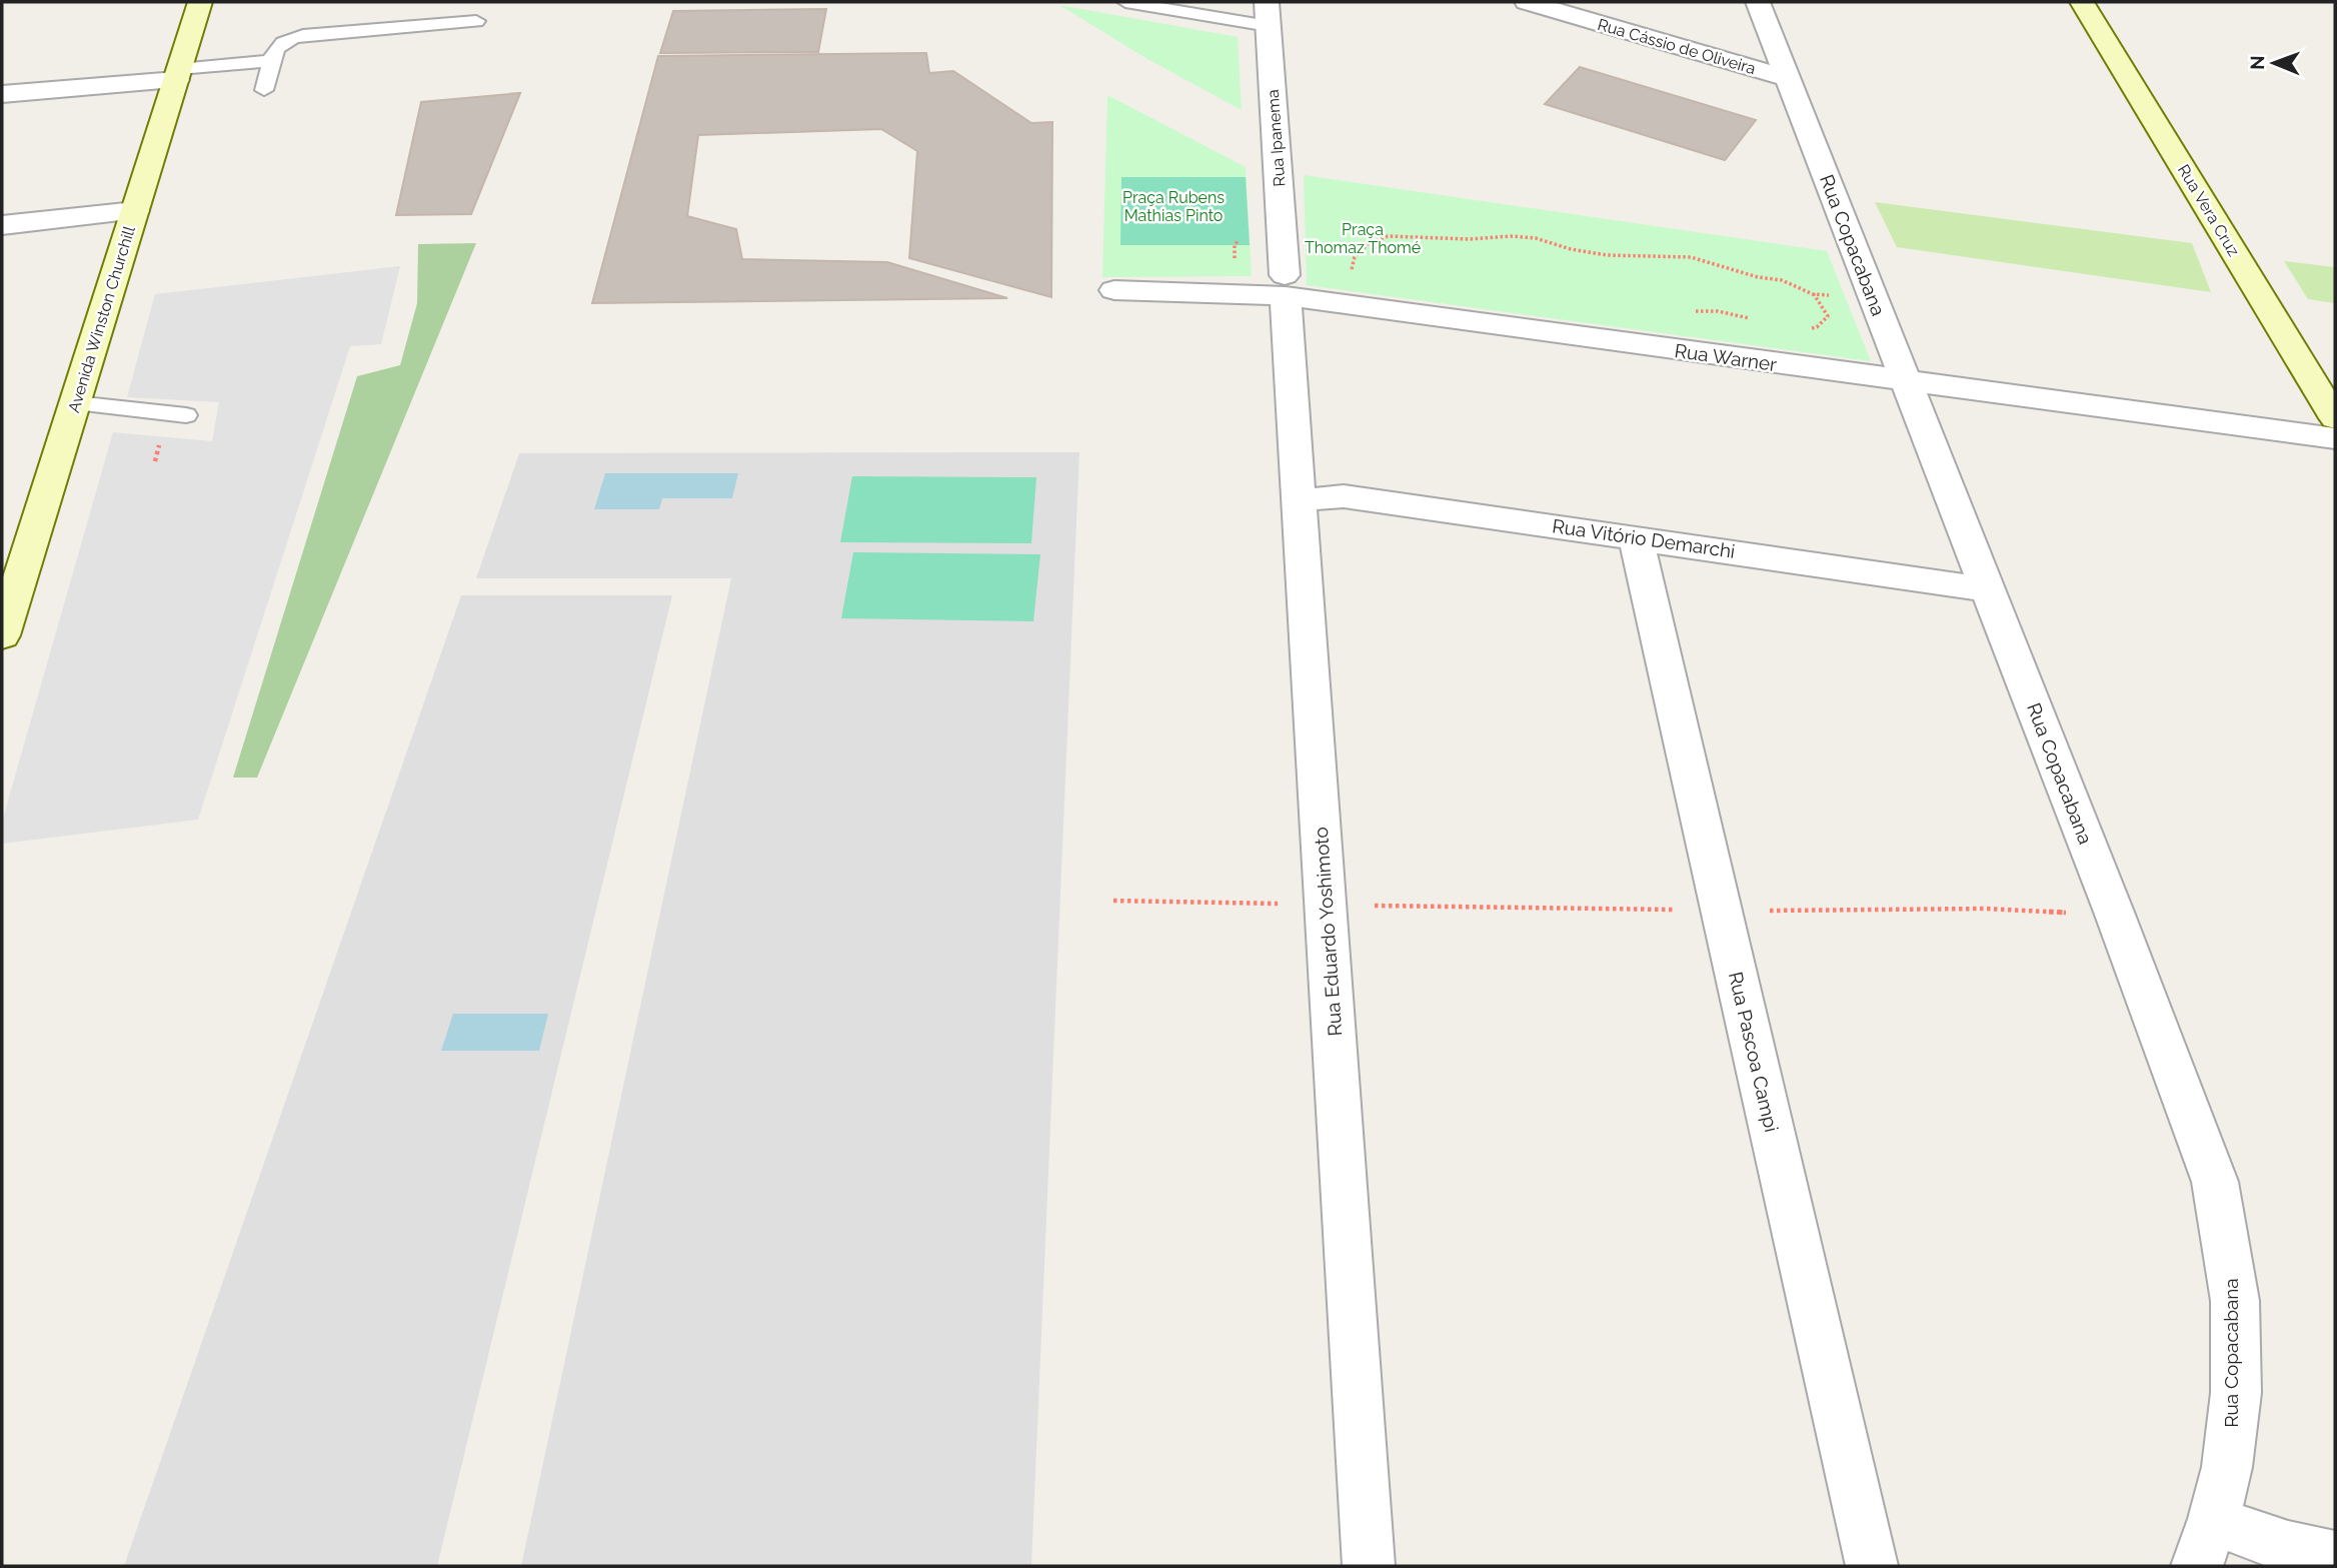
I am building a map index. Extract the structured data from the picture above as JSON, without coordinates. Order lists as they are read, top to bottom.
{
  "streets": {
    "main road": ["Rua Vera Cruz", "Avenida Winston Churchill"],
    "street": [
      "Rua Cássio de Oliveira",
      "Rua Ipanema",
      "Rua Copacabana",
      "Rua Warner",
      "Rua Vitório Demarchi",
      "Rua Eduardo Yoshimoto",
      "Rua Pascoa Campi"
    ]
  },
  "crossings": [
    ["Rua Cássio de Oliveira", "Rua Copacabana"],
    ["Rua Ipanema", "Rua Warner"],
    ["Rua Ipanema", "Rua Eduardo Yoshimoto"],
    ["Rua Copacabana", "Rua Warner"],
    ["Rua Copacabana", "Rua Vitório Demarchi"],
    ["Rua Warner", "Rua Eduardo Yoshimoto"],
    ["Rua Vitório Demarchi", "Rua Eduardo Yoshimoto"],
    ["Rua Vitório Demarchi", "Rua Pascoa Campi"]
  ],
  "parks": ["Praça Rubens Mathias Pinto", "Praça Thomaz Thomé"],
  "north": "left"
}
